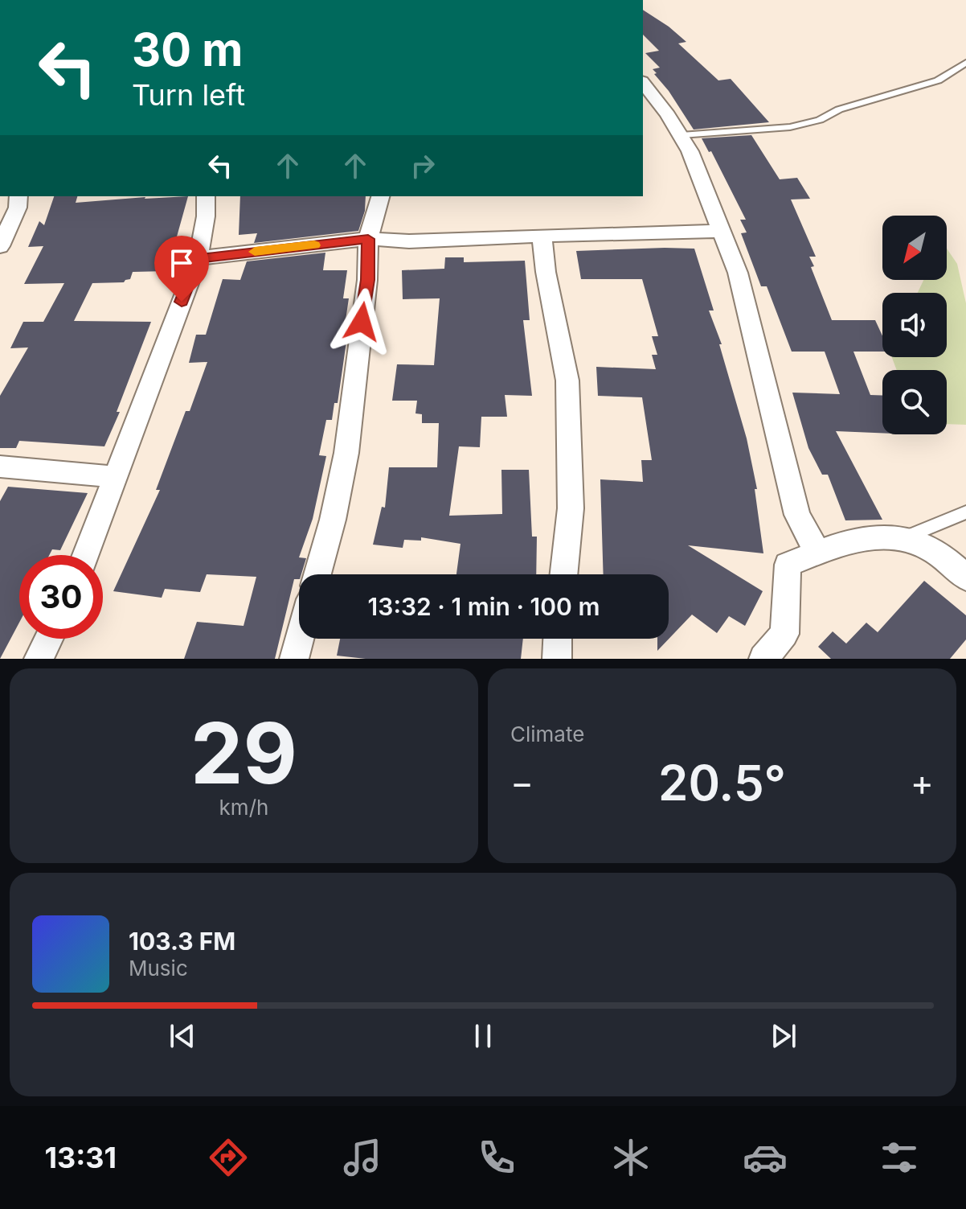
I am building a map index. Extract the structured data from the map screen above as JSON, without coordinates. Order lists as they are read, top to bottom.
{
  "north": "bottom left",
  "page": {
    "turn": ["30 m", "Turn left"],
    "limit": "30",
    "trip": "13:32 · 1 min · 100 m",
    "tile": [
      ["29", "km/h"],
      "Climate"
    ],
    "heat": ["−", "20.5°", "+"],
    "song": ["103.3 FM", "Music"],
    "tabs": "13:31"
  }
}
